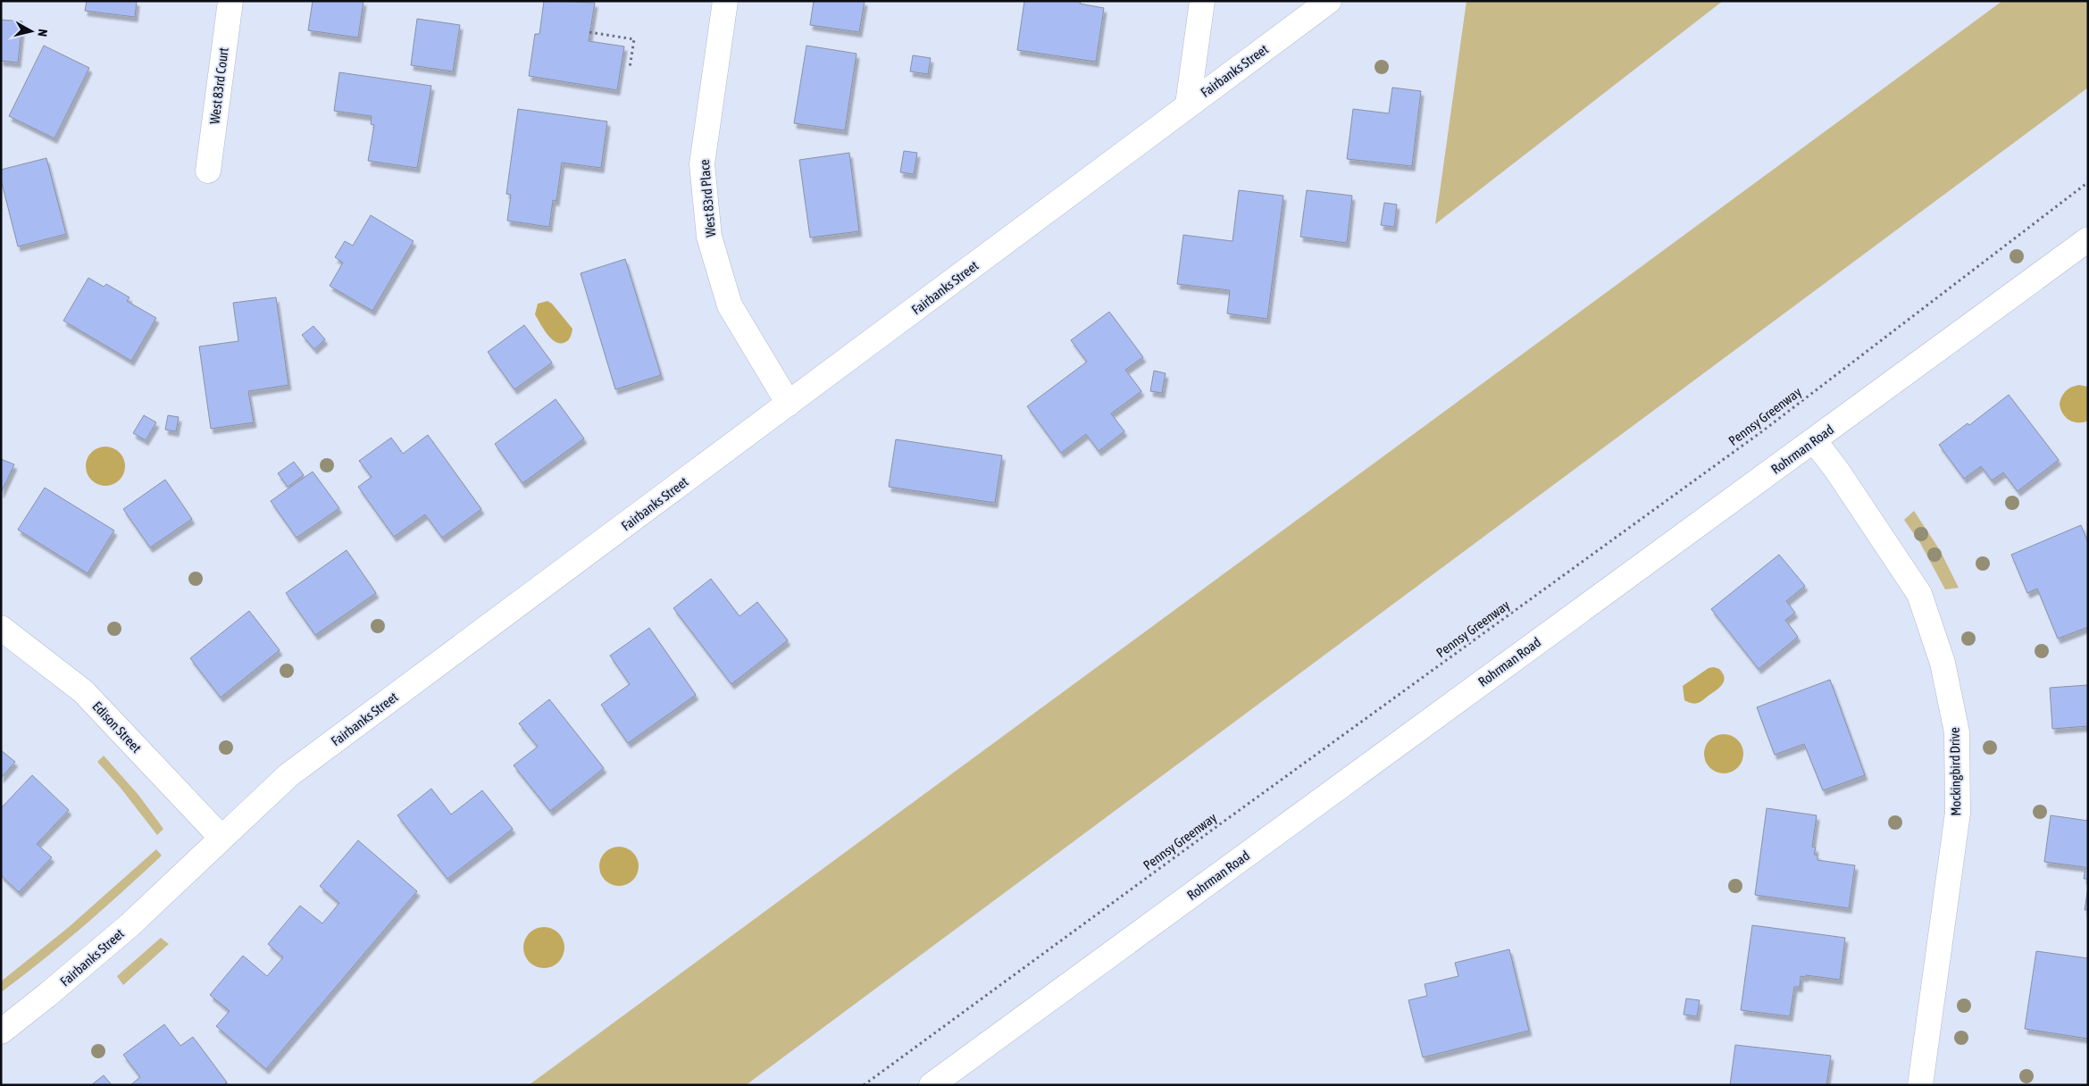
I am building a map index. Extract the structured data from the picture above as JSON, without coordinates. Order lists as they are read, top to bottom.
{
  "streets": {
    "street": [
      "Fairbanks Street",
      "West 83rd Court",
      "West 83rd Place",
      "Rohrman Road",
      "Edison Street",
      "Mockingbird Drive"
    ],
    "path": ["Pennsy Greenway"]
  },
  "crossings": [
    ["Fairbanks Street", "West 83rd Place"],
    ["Fairbanks Street", "Edison Street"],
    ["Rohrman Road", "Mockingbird Drive"]
  ],
  "north": "right"
}
